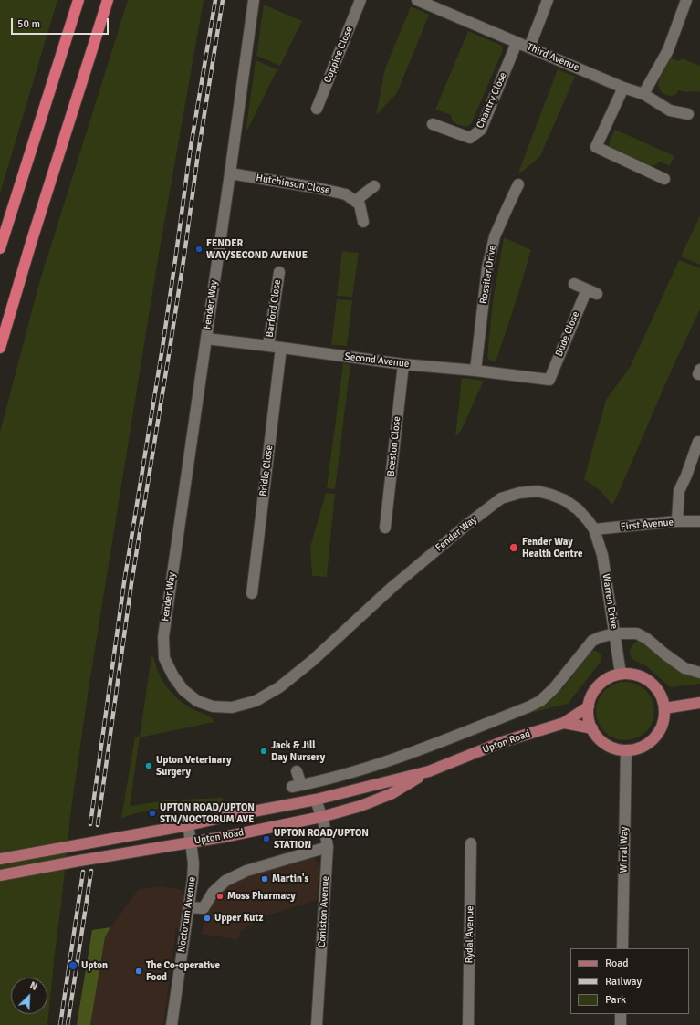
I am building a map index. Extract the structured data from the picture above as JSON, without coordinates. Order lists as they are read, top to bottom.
{
  "streets": {
    "main road": ["Upton Road"],
    "street": [
      "Coppice Close",
      "Third Avenue",
      "Chantry Close",
      "Hutchinson Close",
      "Rossiter Drive",
      "Fender Way",
      "Barford Close",
      "Bude Close",
      "Second Avenue",
      "Beeston Close",
      "Bridle Close",
      "First Avenue",
      "Warren Drive",
      "Wirral Way",
      "Coniston Avenue",
      "Noctorum Avenue",
      "Rydal Avenue"
    ]
  },
  "crossings": [
    ["Third Avenue", "Chantry Close"],
    ["Hutchinson Close", "Fender Way"],
    ["Rossiter Drive", "Second Avenue"],
    ["Fender Way", "Second Avenue"],
    ["Fender Way", "First Avenue"],
    ["Fender Way", "Warren Drive"],
    ["Barford Close", "Second Avenue"],
    ["Bude Close", "Second Avenue"],
    ["Second Avenue", "Beeston Close"],
    ["Second Avenue", "Bridle Close"],
    ["First Avenue", "Warren Drive"],
    ["Warren Drive", "Upton Road"],
    ["Warren Drive", "Wirral Way"],
    ["Upton Road", "Wirral Way"],
    ["Upton Road", "Coniston Avenue"],
    ["Upton Road", "Noctorum Avenue"]
  ],
  "places": [
    "FENDER WAY/SECOND AVENUE",
    "Fender Way Health Centre",
    "Jack & Jill Day Nursery",
    "Upton Veterinary Surgery",
    "UPTON ROAD/UPTON STN/NOCTORUM AVE",
    "UPTON ROAD/UPTON STATION",
    "Martin's",
    "Moss Pharmacy",
    "Upper Kutz",
    "Upton",
    "The Co-operative Food"
  ],
  "legend": ["Road", "Railway", "Park"],
  "scale_bar": "50 m",
  "north": "top right"
}
